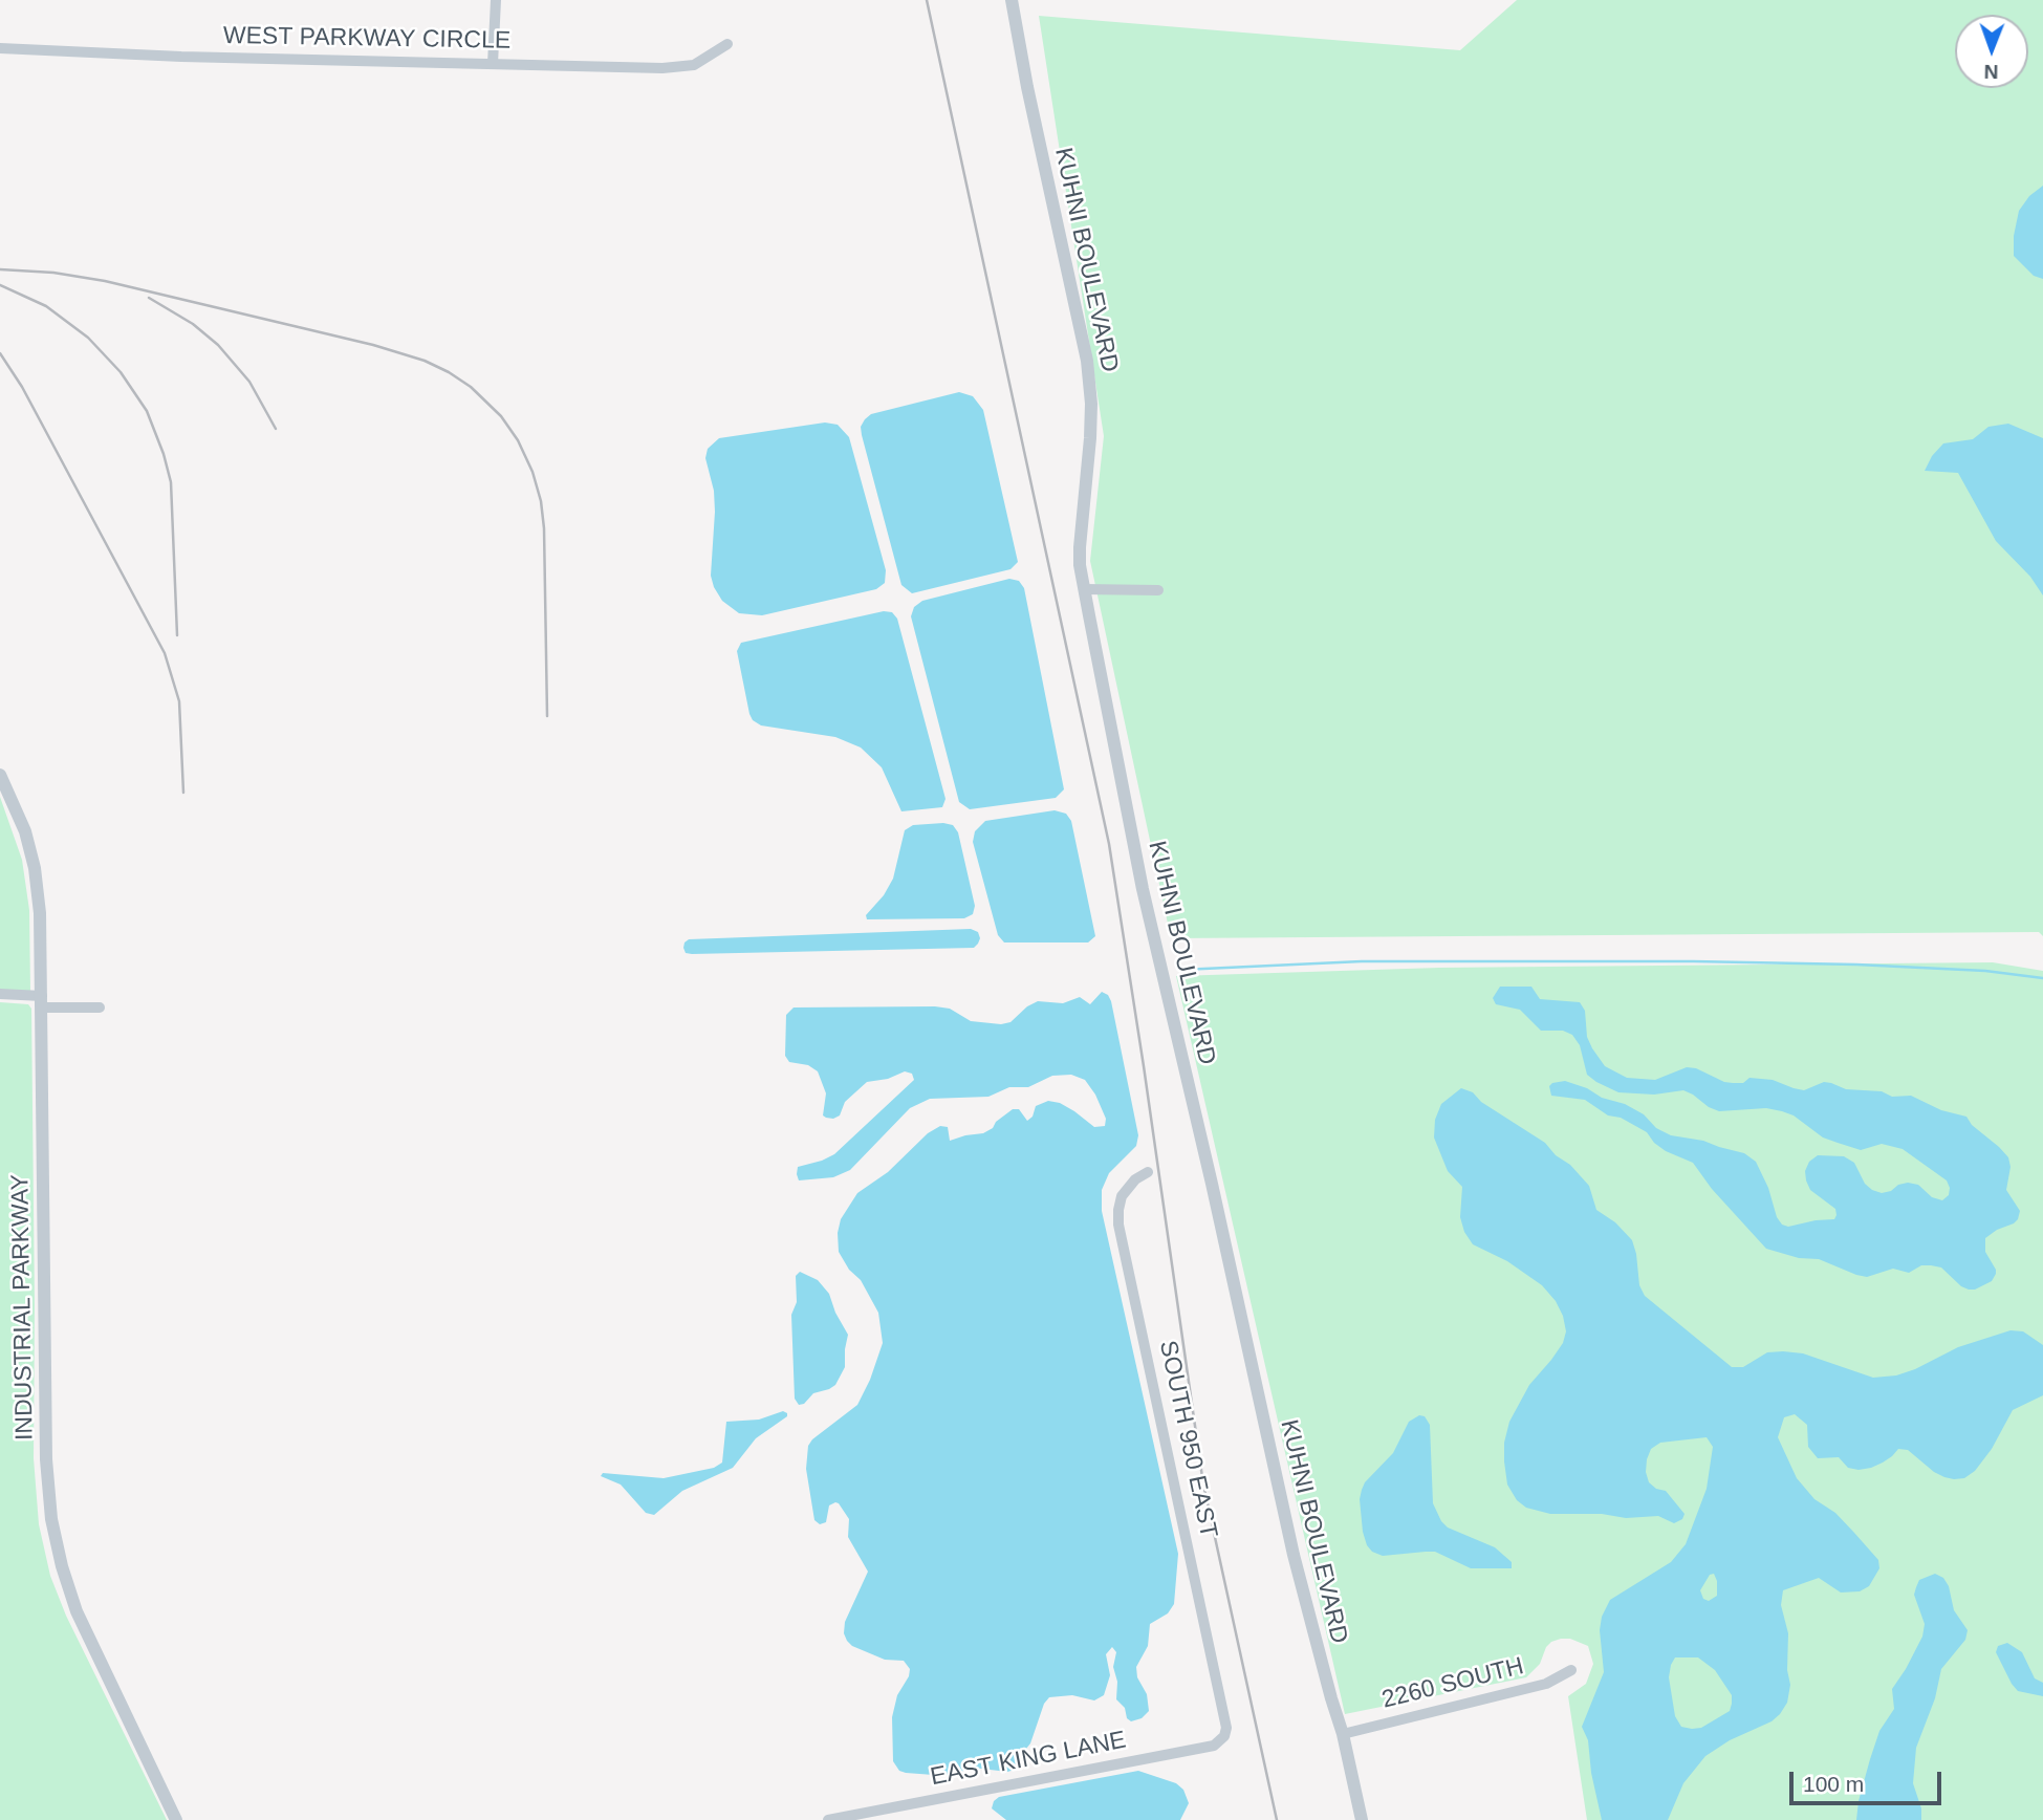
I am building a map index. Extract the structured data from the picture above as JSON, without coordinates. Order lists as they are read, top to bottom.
{
  "streets": {
    "street": [
      "WEST PARKWAY CIRCLE",
      "KUHNI BOULEVARD",
      "INDUSTRIAL PARKWAY",
      "SOUTH 950 EAST",
      "2260 SOUTH",
      "EAST KING LANE"
    ]
  },
  "crossings": [
    ["KUHNI BOULEVARD", "2260 SOUTH"],
    ["SOUTH 950 EAST", "EAST KING LANE"]
  ],
  "scale_bar": "100 m",
  "north": "bottom"
}
